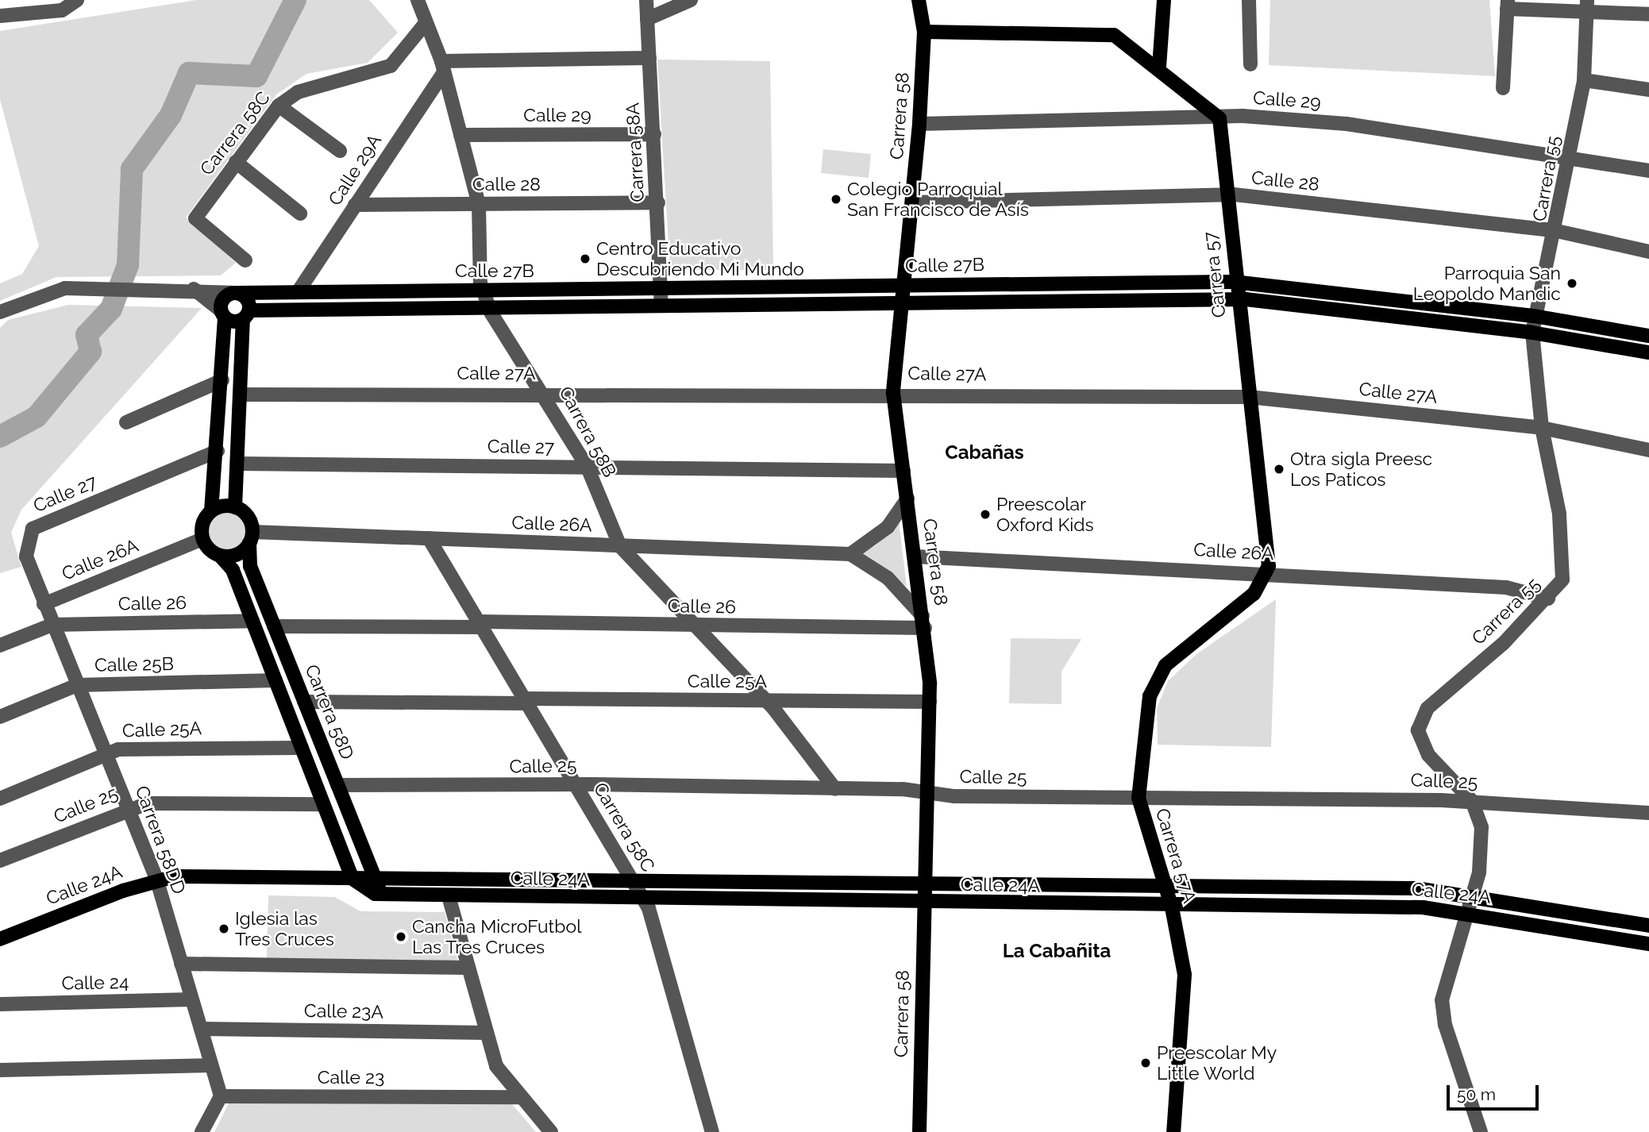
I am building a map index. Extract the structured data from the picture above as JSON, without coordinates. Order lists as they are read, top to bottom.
{
  "streets": {
    "main road": [
      "Carrera 58",
      "Calle 27B",
      "Carrera 57",
      "Carrera 58D",
      "Carrera 57A",
      "Calle 24A"
    ],
    "street": [
      "Calle 29",
      "Carrera 58C",
      "Carrera 58A",
      "Calle 29A",
      "Carrera 55",
      "Calle 28",
      "Calle 27A",
      "Carrera 58B",
      "Calle 27",
      "Calle 26A",
      "Calle 26",
      "Calle 25B",
      "Calle 25A",
      "Calle 25",
      "Carrera 58DD",
      "Calle 24",
      "Calle 23A",
      "Calle 23"
    ]
  },
  "crossings": [
    ["Calle 29", "Carrera 58"],
    ["Calle 29", "Carrera 58A"],
    ["Calle 29", "Carrera 55"],
    ["Calle 29", "Carrera 57"],
    ["Calle 29", "Carrera 58B"],
    ["Carrera 58", "Calle 28"],
    ["Carrera 58", "Calle 27B"],
    ["Carrera 58", "Calle 27A"],
    ["Carrera 58", "Calle 27"],
    ["Carrera 58", "Calle 26A"],
    ["Carrera 58", "Calle 26"],
    ["Carrera 58", "Calle 25A"],
    ["Carrera 58", "Calle 25"],
    ["Carrera 58", "Calle 24A"],
    ["Carrera 58C", "Carrera 58B"],
    ["Carrera 58C", "Calle 26A"],
    ["Carrera 58C", "Calle 26"],
    ["Carrera 58C", "Calle 25A"],
    ["Carrera 58C", "Calle 25"],
    ["Carrera 58C", "Calle 24A"],
    ["Carrera 58A", "Calle 28"],
    ["Carrera 58A", "Calle 27B"],
    ["Calle 29A", "Calle 28"],
    ["Calle 29A", "Calle 27B"],
    ["Calle 29A", "Carrera 58B"],
    ["Carrera 55", "Calle 28"],
    ["Carrera 55", "Calle 27B"],
    ["Carrera 55", "Calle 27A"],
    ["Carrera 55", "Calle 26A"],
    ["Carrera 55", "Calle 25"],
    ["Carrera 55", "Calle 24A"],
    ["Calle 28", "Carrera 57"],
    ["Calle 28", "Carrera 58B"],
    ["Calle 27B", "Carrera 57"],
    ["Calle 27B", "Carrera 58B"],
    ["Carrera 57", "Calle 27A"],
    ["Carrera 57", "Calle 26A"],
    ["Carrera 57", "Carrera 57A"],
    ["Calle 27A", "Carrera 58B"],
    ["Carrera 58B", "Calle 27"],
    ["Carrera 58B", "Calle 26A"],
    ["Carrera 58B", "Calle 26"],
    ["Carrera 58B", "Calle 25A"],
    ["Carrera 58B", "Calle 25"],
    ["Calle 27", "Calle 26A"],
    ["Calle 27", "Carrera 58DD"],
    ["Calle 26A", "Carrera 58D"],
    ["Calle 26A", "Carrera 58DD"],
    ["Calle 26A", "Carrera 57A"],
    ["Calle 26", "Carrera 58D"],
    ["Calle 26", "Carrera 58DD"],
    ["Calle 25B", "Carrera 58DD"],
    ["Calle 25A", "Carrera 58D"],
    ["Calle 25A", "Carrera 58DD"],
    ["Carrera 58D", "Calle 25"],
    ["Carrera 58D", "Calle 24A"],
    ["Calle 25", "Carrera 58DD"],
    ["Calle 25", "Carrera 57A"],
    ["Carrera 58DD", "Calle 24A"],
    ["Carrera 58DD", "Calle 24"],
    ["Carrera 58DD", "Calle 23A"],
    ["Carrera 58DD", "Calle 23"],
    ["Carrera 57A", "Calle 24A"]
  ],
  "districts": ["Cabañas", "La Cabañita"],
  "places": [
    "Colegio Parroquial San Francisco de Asís",
    "Centro Educativo Descubriendo Mi Mundo",
    "Parroquia San Leopoldo Mandic",
    "Otra sigla Preesc Los Paticos",
    "Preescolar Oxford Kids",
    "Iglesia las Tres Cruces",
    "Cancha MicroFutbol Las Tres Cruces",
    "Preescolar My Little World"
  ],
  "scale_bar": "50 m"
}
